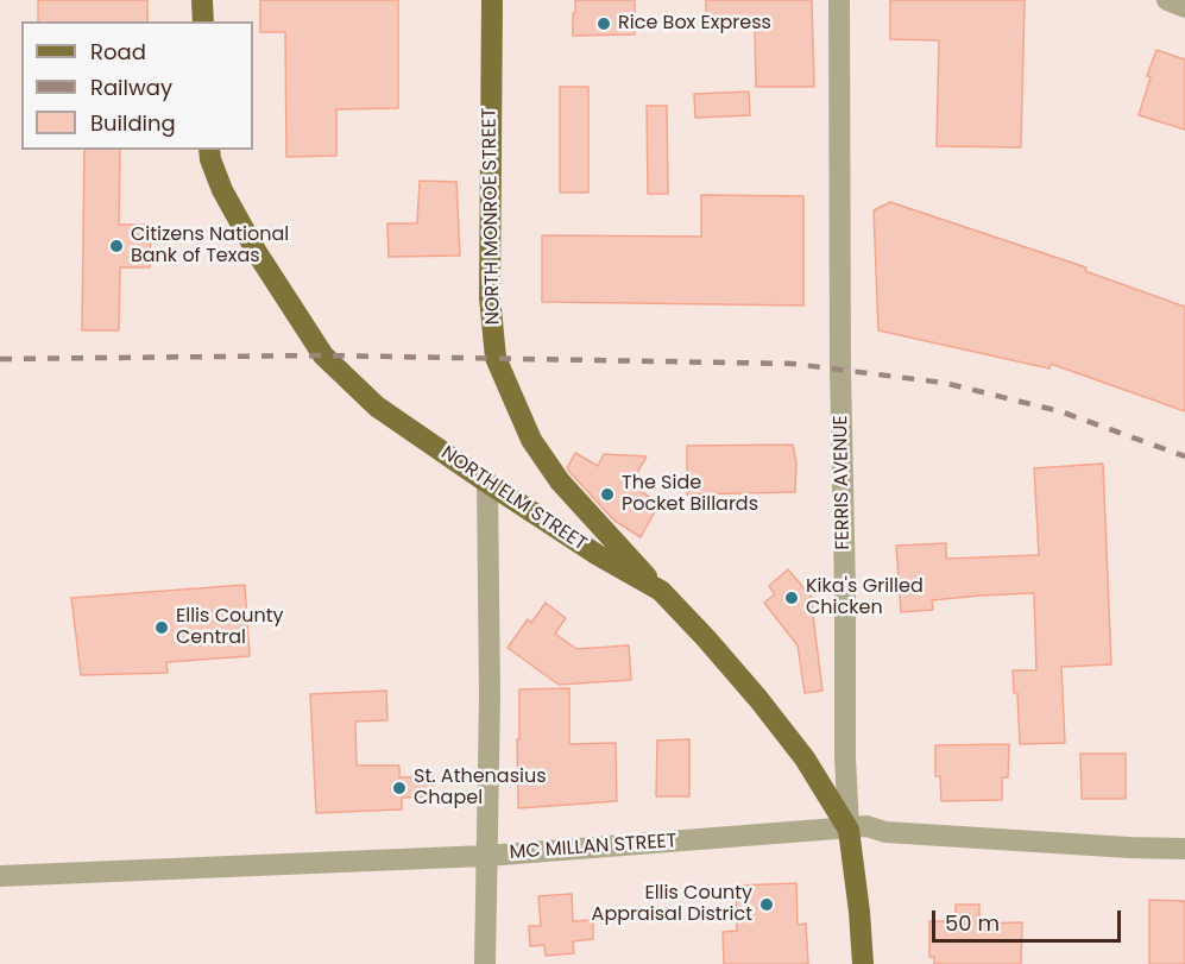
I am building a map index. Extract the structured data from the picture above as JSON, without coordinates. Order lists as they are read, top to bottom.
{
  "streets": {
    "main road": ["NORTH MONROE STREET", "FERRIS AVENUE", "NORTH ELM STREET"],
    "street": ["MC MILLAN STREET"]
  },
  "crossings": [
    ["NORTH MONROE STREET", "NORTH ELM STREET"],
    ["FERRIS AVENUE", "NORTH ELM STREET"],
    ["FERRIS AVENUE", "MC MILLAN STREET"],
    ["NORTH ELM STREET", "MC MILLAN STREET"]
  ],
  "places": [
    "Rice Box Express",
    "Citizens National Bank of Texas",
    "The Side Pocket Billards",
    "Kika's Grilled Chicken",
    "Ellis County Central",
    "St. Athenasius Chapel",
    "Ellis County Appraisal District"
  ],
  "legend": ["Road", "Railway", "Building"],
  "scale_bar": "50 m"
}
